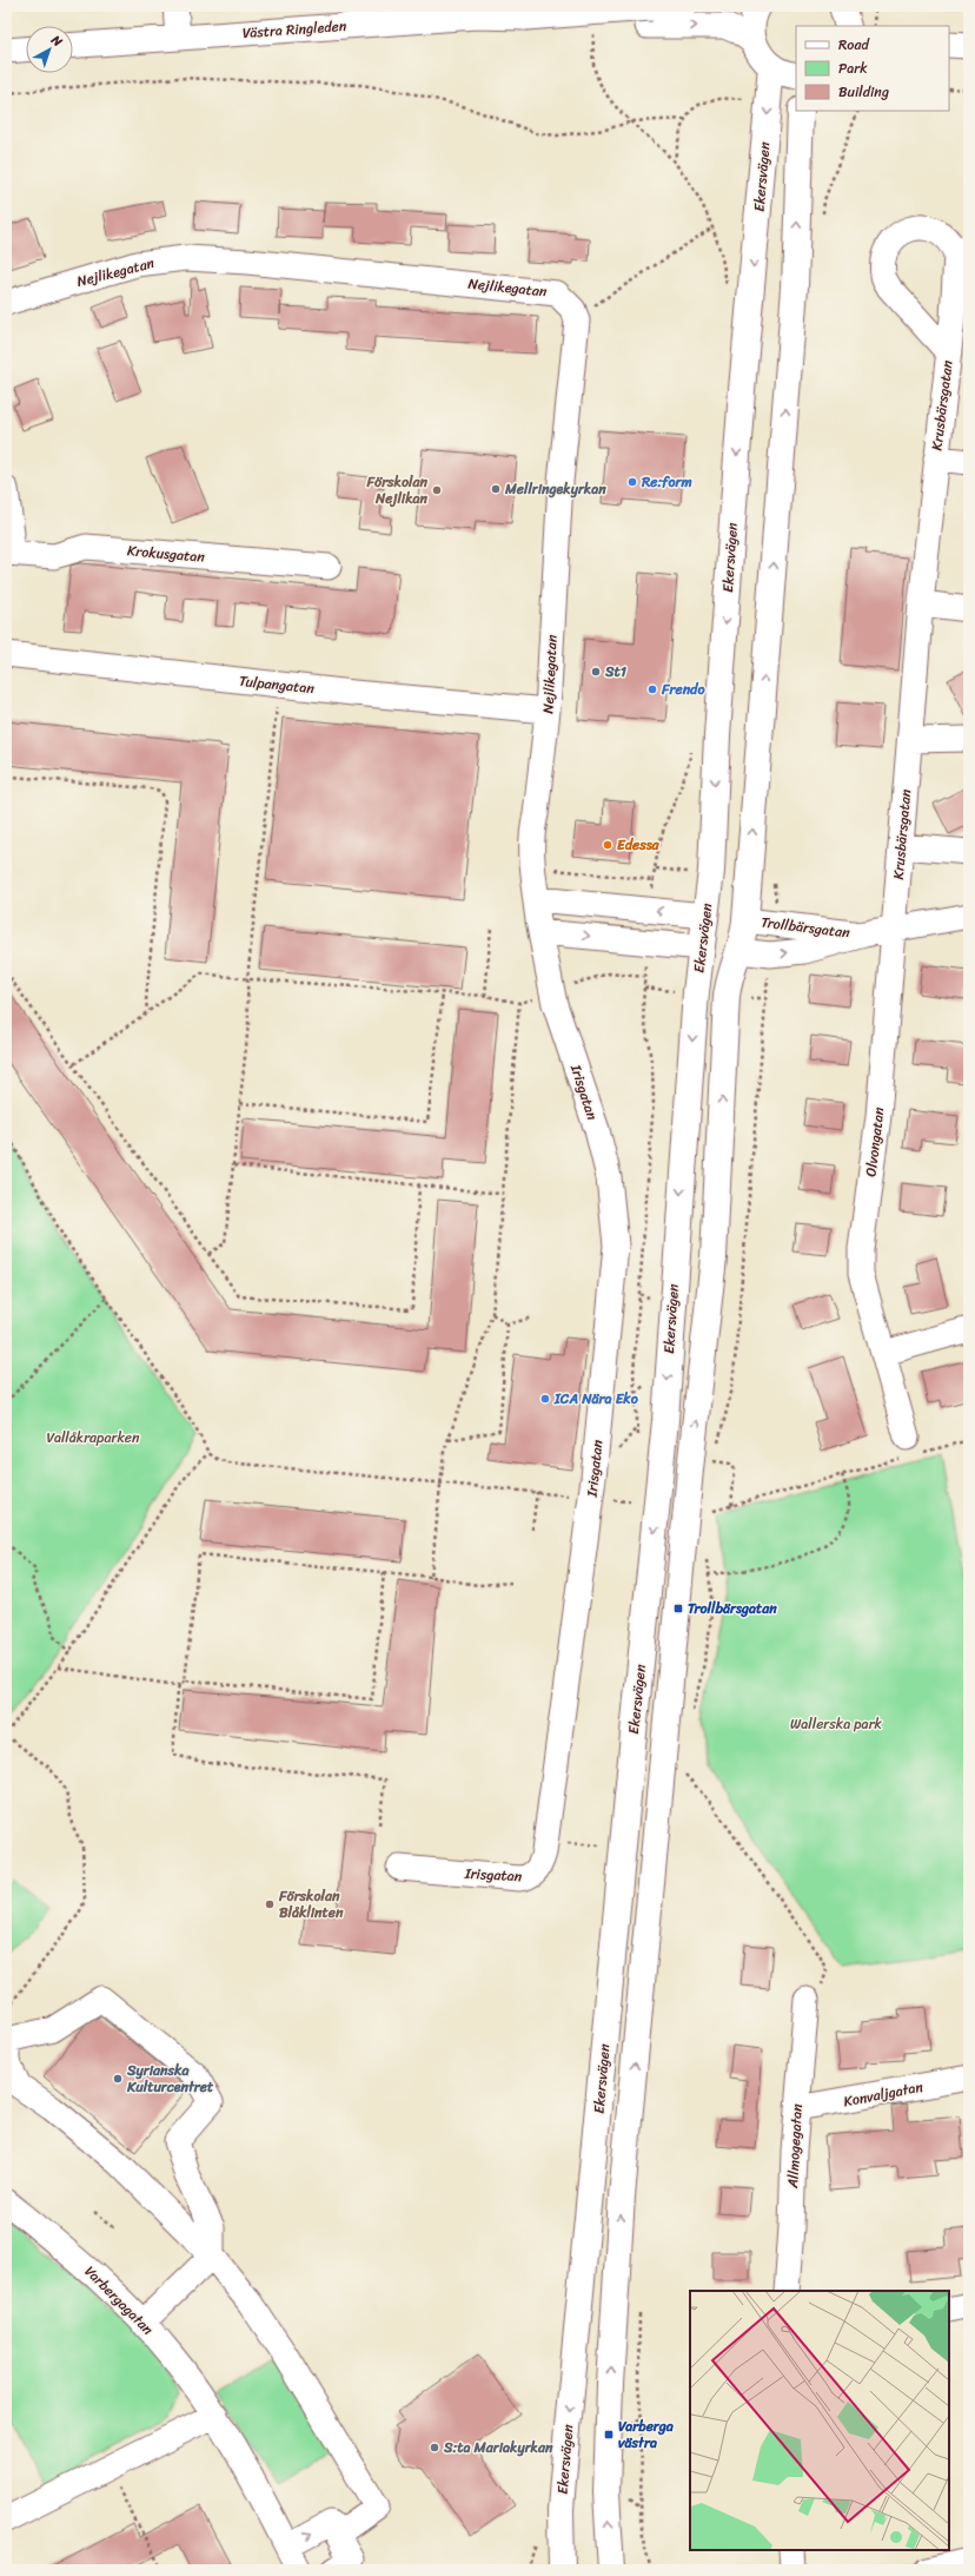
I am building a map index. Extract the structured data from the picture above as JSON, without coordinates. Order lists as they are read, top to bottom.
{
  "streets": {
    "main road": ["Ekersvägen"],
    "street": [
      "Västra Ringleden",
      "Nejlikegatan",
      "Krusbärsgatan",
      "Krokusgatan",
      "Tulpangatan",
      "Trollbärsgatan",
      "Irisgatan",
      "Olvongatan",
      "Konvaljgatan",
      "Allmogegatan",
      "Varbergagatan"
    ]
  },
  "crossings": [
    ["Nejlikegatan", "Tulpangatan"],
    ["Nejlikegatan", "Irisgatan"],
    ["Krusbärsgatan", "Trollbärsgatan"],
    ["Krusbärsgatan", "Olvongatan"],
    ["Trollbärsgatan", "Olvongatan"],
    ["Konvaljgatan", "Allmogegatan"]
  ],
  "parks": ["Vallåkraparken", "Wallerska park"],
  "places": {
    "other": [
      "Re:form",
      "Mellringekyrkan",
      "Förskolan Nejlikan",
      "St1",
      "Frendo",
      "Edessa",
      "ICA Nära Eko",
      "Förskolan Blåklinten",
      "Syrianska Kulturcentret",
      "S:ta Mariakyrkan"
    ],
    "transit": ["Trollbärsgatan", "Varberga västra"]
  },
  "legend": ["Road", "Park", "Building"],
  "north": "top right"
}
